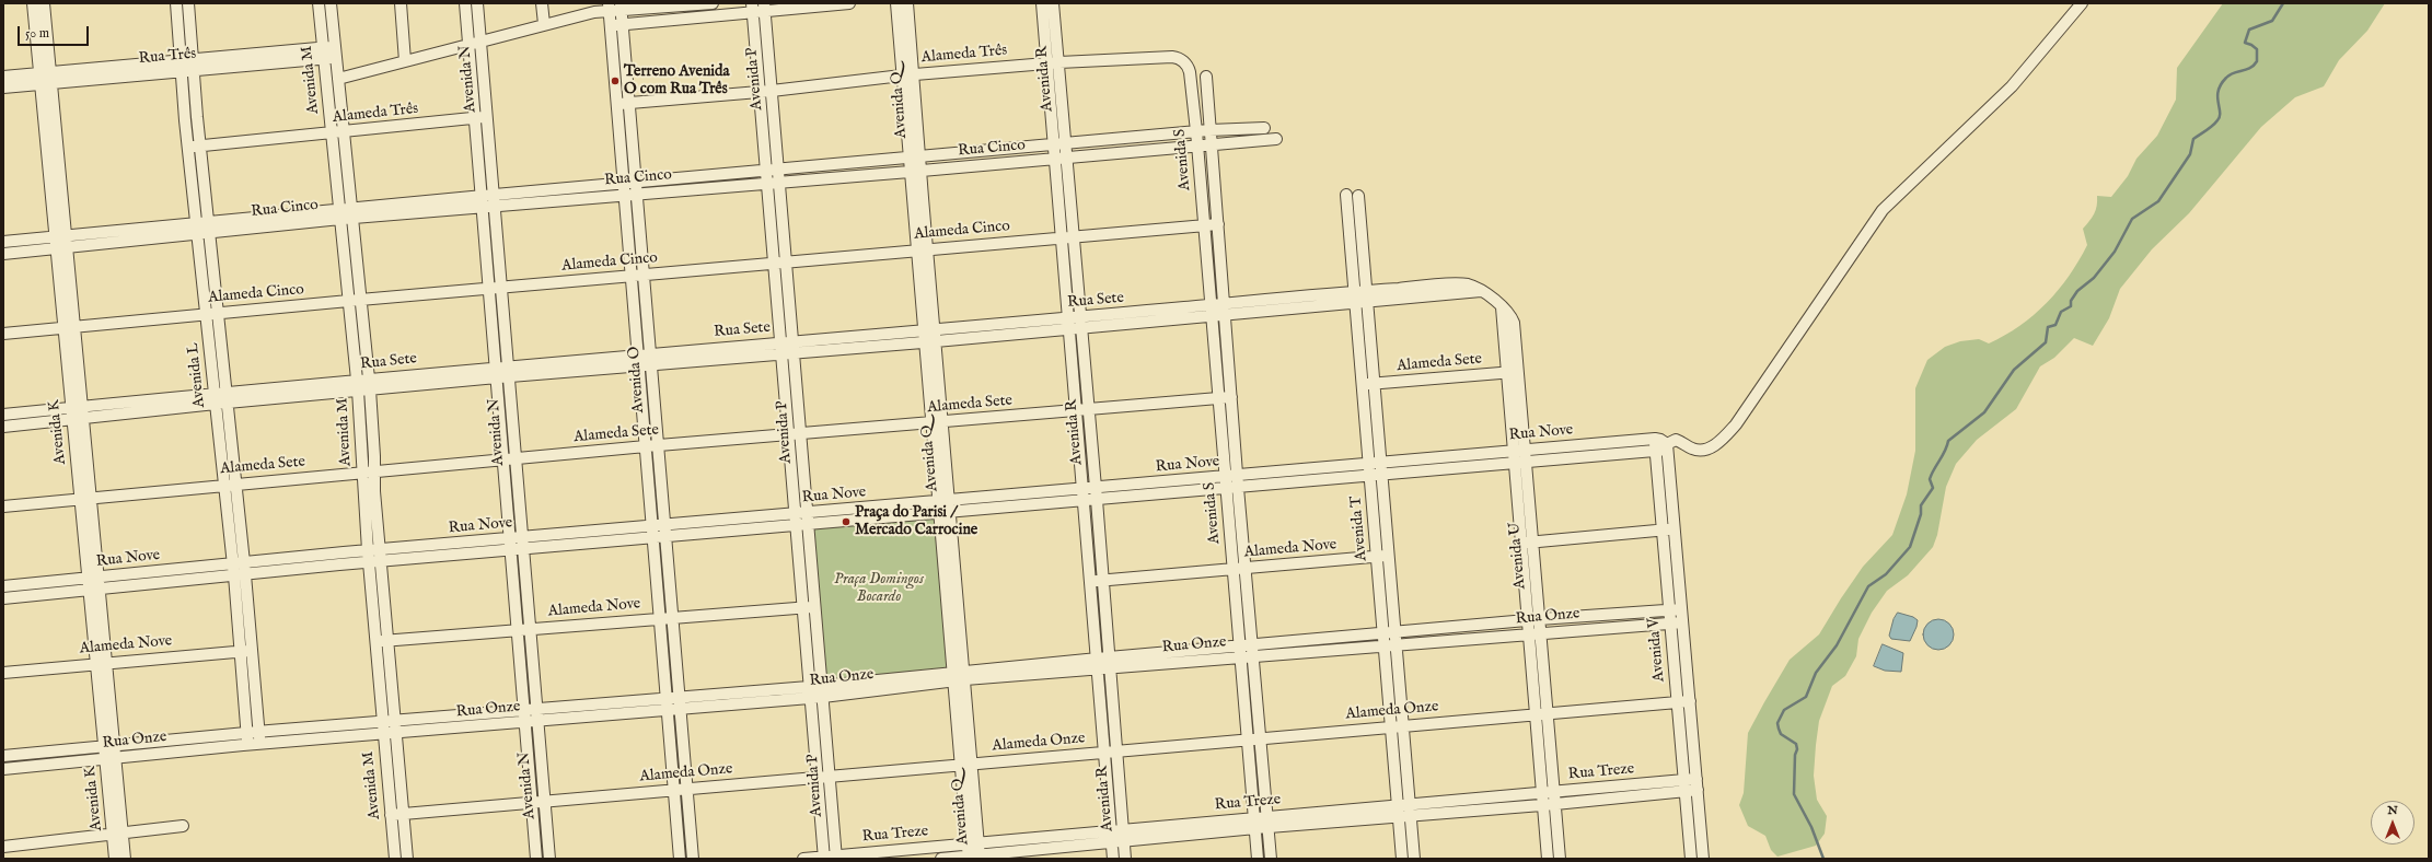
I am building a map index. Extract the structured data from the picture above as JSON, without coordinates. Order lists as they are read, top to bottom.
{
  "streets": {
    "street": [
      "Alameda Três",
      "Rua Três",
      "Avenida N",
      "Avenida P",
      "Avenida R",
      "Avenida M",
      "Avenida Q",
      "Rua Cinco",
      "Avenida S",
      "Alameda Cinco",
      "Rua Sete",
      "Alameda Sete",
      "Avenida L",
      "Avenida O",
      "Avenida K",
      "Rua Nove",
      "Avenida T",
      "Alameda Nove",
      "Avenida U",
      "Rua Onze",
      "Avenida V",
      "Alameda Onze",
      "Rua Treze"
    ]
  },
  "crossings": [
    ["Alameda Três", "Avenida N"],
    ["Alameda Três", "Avenida P"],
    ["Alameda Três", "Avenida R"],
    ["Alameda Três", "Avenida M"],
    ["Alameda Três", "Avenida Q"],
    ["Alameda Três", "Avenida S"],
    ["Alameda Três", "Avenida L"],
    ["Alameda Três", "Avenida O"],
    ["Rua Três", "Avenida M"],
    ["Rua Três", "Avenida L"],
    ["Rua Três", "Avenida K"],
    ["Avenida N", "Rua Cinco"],
    ["Avenida N", "Alameda Cinco"],
    ["Avenida N", "Rua Sete"],
    ["Avenida N", "Alameda Sete"],
    ["Avenida N", "Rua Nove"],
    ["Avenida N", "Alameda Nove"],
    ["Avenida N", "Rua Onze"],
    ["Avenida N", "Alameda Onze"],
    ["Avenida P", "Rua Cinco"],
    ["Avenida P", "Alameda Cinco"],
    ["Avenida P", "Rua Sete"],
    ["Avenida P", "Alameda Sete"],
    ["Avenida P", "Rua Nove"],
    ["Avenida P", "Alameda Nove"],
    ["Avenida P", "Rua Onze"],
    ["Avenida P", "Alameda Onze"],
    ["Avenida P", "Rua Treze"],
    ["Avenida R", "Rua Cinco"],
    ["Avenida R", "Alameda Cinco"],
    ["Avenida R", "Rua Sete"],
    ["Avenida R", "Alameda Sete"],
    ["Avenida R", "Rua Nove"],
    ["Avenida R", "Alameda Nove"],
    ["Avenida R", "Rua Onze"],
    ["Avenida R", "Alameda Onze"],
    ["Avenida R", "Rua Treze"],
    ["Avenida M", "Rua Cinco"],
    ["Avenida M", "Alameda Cinco"],
    ["Avenida M", "Rua Sete"],
    ["Avenida M", "Alameda Sete"],
    ["Avenida M", "Rua Nove"],
    ["Avenida M", "Alameda Nove"],
    ["Avenida M", "Rua Onze"],
    ["Avenida M", "Alameda Onze"],
    ["Avenida Q", "Rua Cinco"],
    ["Avenida Q", "Alameda Cinco"],
    ["Avenida Q", "Rua Sete"],
    ["Avenida Q", "Alameda Sete"],
    ["Avenida Q", "Rua Nove"],
    ["Avenida Q", "Rua Onze"],
    ["Avenida Q", "Alameda Onze"],
    ["Avenida Q", "Rua Treze"],
    ["Rua Cinco", "Avenida S"],
    ["Rua Cinco", "Avenida L"],
    ["Rua Cinco", "Avenida O"],
    ["Rua Cinco", "Avenida K"],
    ["Avenida S", "Alameda Cinco"],
    ["Avenida S", "Rua Sete"],
    ["Avenida S", "Alameda Sete"],
    ["Avenida S", "Rua Nove"],
    ["Avenida S", "Alameda Nove"],
    ["Avenida S", "Rua Onze"],
    ["Avenida S", "Alameda Onze"],
    ["Avenida S", "Rua Treze"],
    ["Alameda Cinco", "Avenida L"],
    ["Alameda Cinco", "Avenida O"],
    ["Alameda Cinco", "Avenida K"],
    ["Rua Sete", "Avenida L"],
    ["Rua Sete", "Avenida O"],
    ["Rua Sete", "Avenida K"],
    ["Rua Sete", "Avenida T"],
    ["Rua Sete", "Avenida U"],
    ["Alameda Sete", "Avenida L"],
    ["Alameda Sete", "Avenida O"],
    ["Alameda Sete", "Avenida K"],
    ["Alameda Sete", "Avenida T"],
    ["Alameda Sete", "Avenida U"],
    ["Avenida L", "Rua Nove"],
    ["Avenida L", "Alameda Nove"],
    ["Avenida L", "Rua Onze"],
    ["Avenida O", "Rua Nove"],
    ["Avenida O", "Alameda Nove"],
    ["Avenida O", "Rua Onze"],
    ["Avenida O", "Alameda Onze"],
    ["Avenida K", "Rua Nove"],
    ["Avenida K", "Alameda Nove"],
    ["Avenida K", "Rua Onze"],
    ["Rua Nove", "Avenida T"],
    ["Rua Nove", "Avenida U"],
    ["Rua Nove", "Avenida V"],
    ["Avenida T", "Alameda Nove"],
    ["Avenida T", "Rua Onze"],
    ["Avenida T", "Alameda Onze"],
    ["Avenida T", "Rua Treze"],
    ["Avenida U", "Rua Onze"],
    ["Avenida U", "Alameda Onze"],
    ["Avenida U", "Rua Treze"],
    ["Rua Onze", "Avenida V"],
    ["Avenida V", "Alameda Onze"],
    ["Avenida V", "Rua Treze"]
  ],
  "parks": ["Praça Domingos Bocardo"],
  "places": ["Terreno Avenida O com Rua Três", "Praça do Parisi / Mercado Carrocine"],
  "scale_bar": "50 m",
  "north": "top"
}
